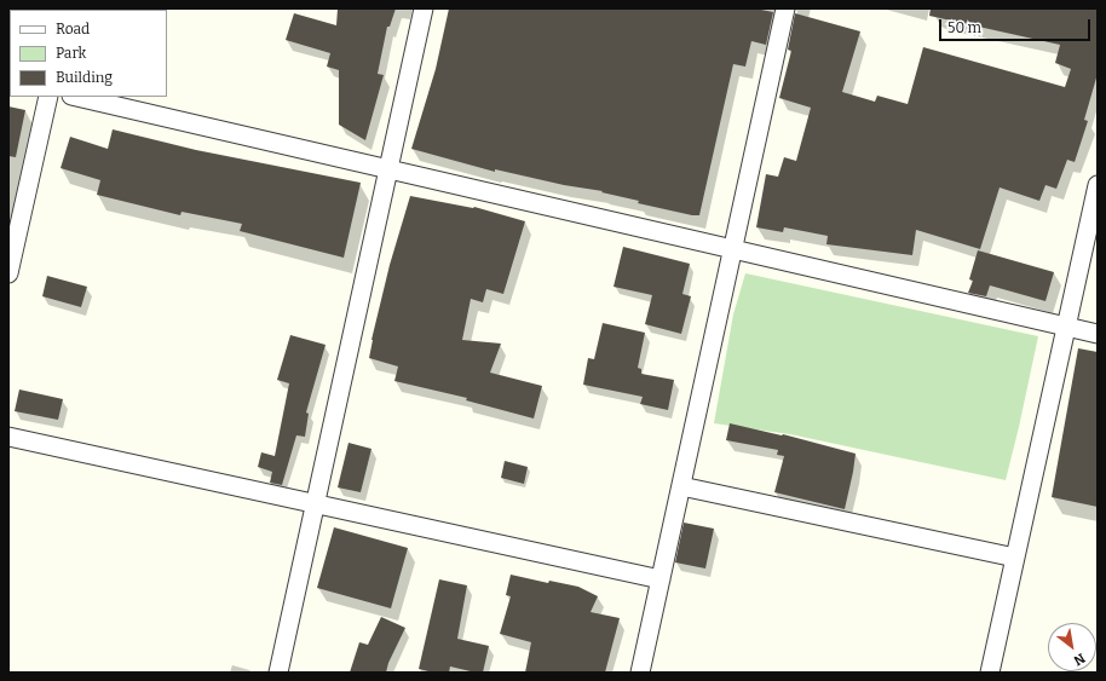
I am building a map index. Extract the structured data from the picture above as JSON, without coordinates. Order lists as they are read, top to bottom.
{
  "legend": ["Road", "Park", "Building"],
  "scale_bar": "50 m",
  "north": "bottom right"
}
